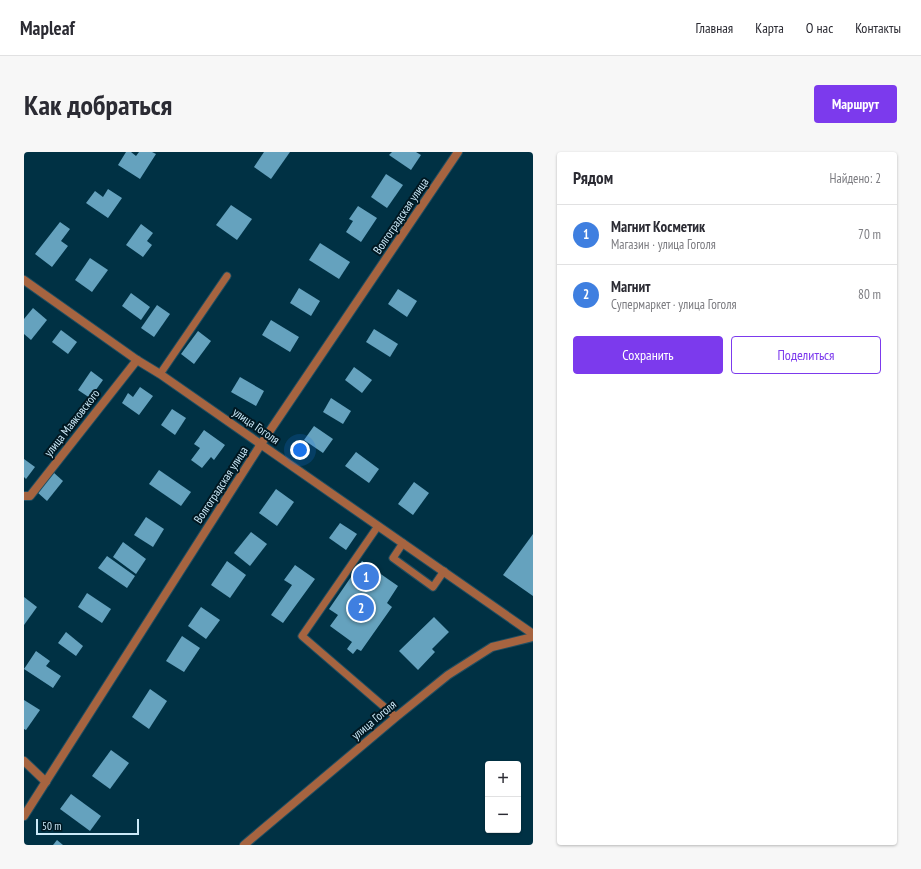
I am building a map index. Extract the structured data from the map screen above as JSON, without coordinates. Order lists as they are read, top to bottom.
{
  "streets": {
    "street": ["Волгоградская улица", "улица Маяковского", "улица Гоголя"]
  },
  "crossings": [
    ["Волгоградская улица", "улица Гоголя"],
    ["улица Маяковского", "улица Гоголя"]
  ],
  "scale_bar": "50 m",
  "page": {
    "header": "Mapleaf",
    "nav": [
      "Главная",
      "Карта",
      "О нас",
      "Контакты"
    ],
    "buttons": [
      "Маршрут",
      ["Сохранить", "Поделиться"]
    ],
    "title": "Как добраться",
    "heading": ["Рядом", "Найдено: 2"],
    "list": [
      {
        "mark": "1",
        "name": "Магнит Косметик",
        "note": "Магазин · улица Гоголя",
        "value": "70 m"
      },
      {
        "mark": "2",
        "name": "Магнит",
        "note": "Супермаркет · улица Гоголя",
        "value": "80 m"
      }
    ],
    "pins": ["1", "2"],
    "map_buttons": ["+", "−"],
    "scale": "50 m"
  }
}
